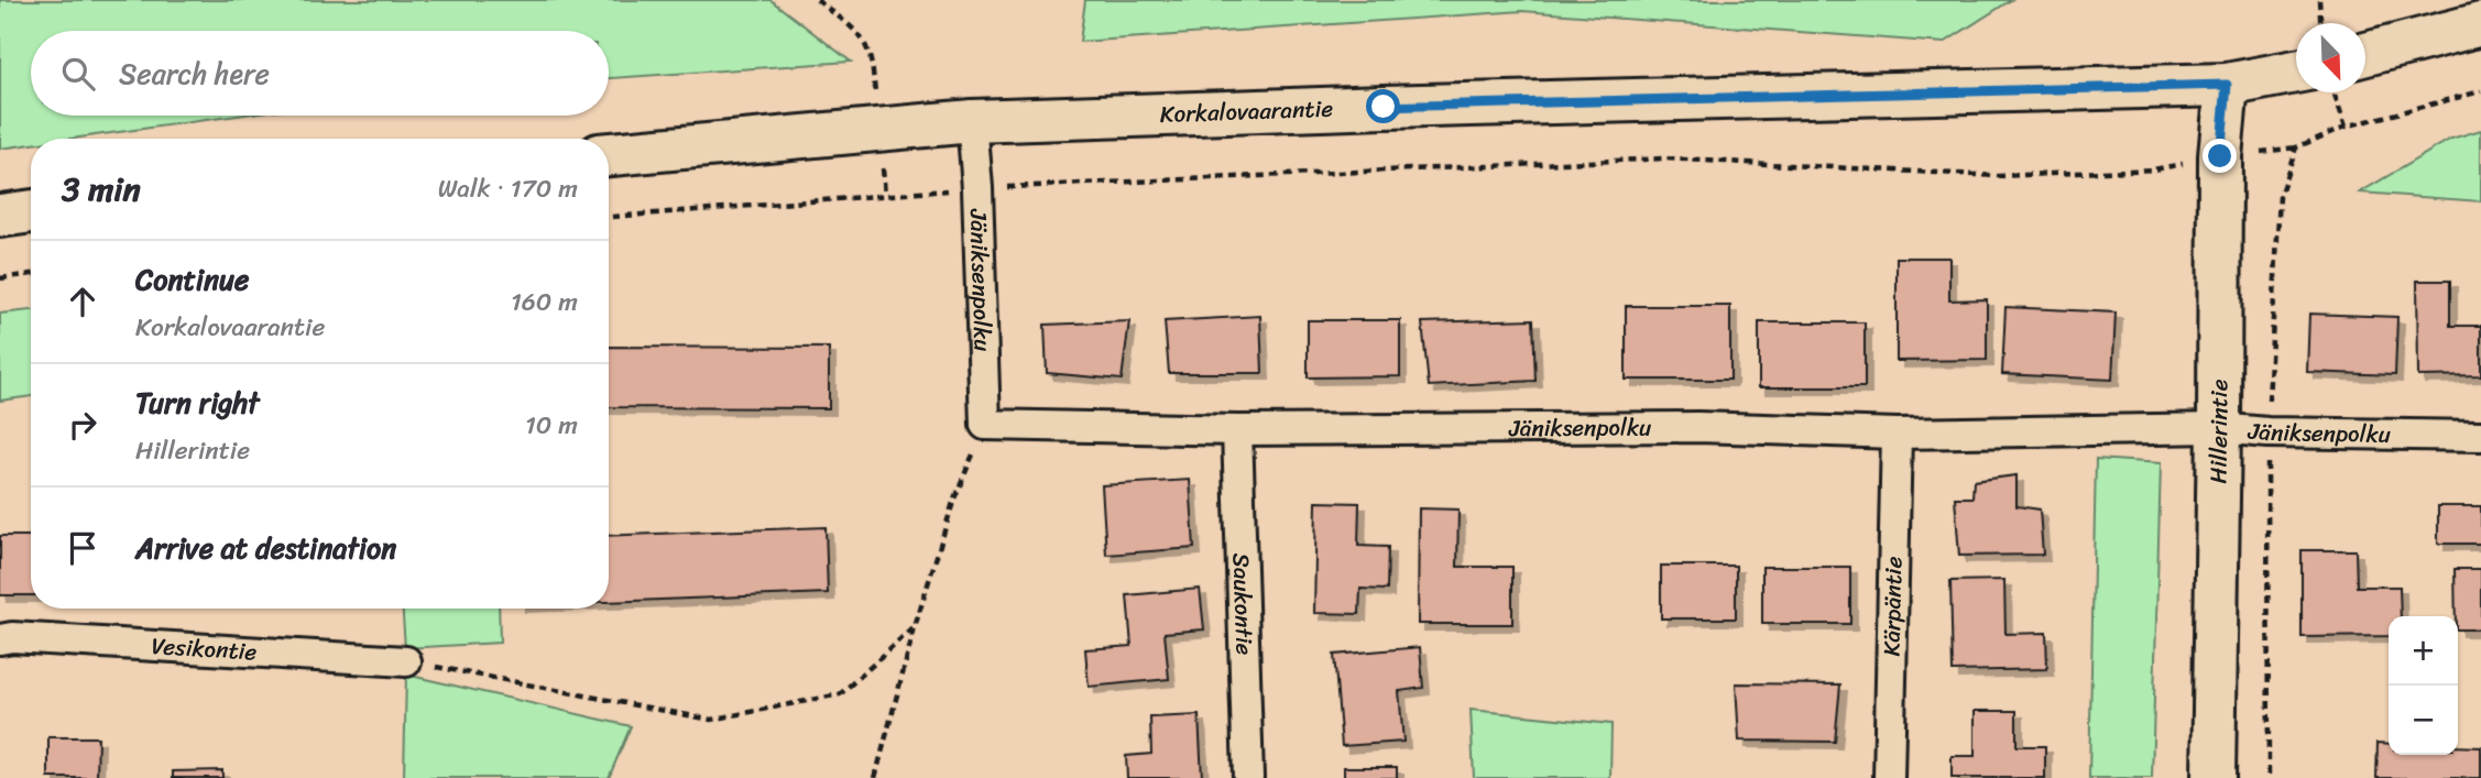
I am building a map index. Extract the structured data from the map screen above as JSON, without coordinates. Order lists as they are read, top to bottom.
{
  "streets": {
    "street": [
      "Korkalovaarantie",
      "Jäniksenpolku",
      "Hillerintie",
      "Saukontie",
      "Kärpäntie",
      "Vesikontie"
    ]
  },
  "crossings": [
    ["Korkalovaarantie", "Jäniksenpolku"],
    ["Korkalovaarantie", "Hillerintie"],
    ["Jäniksenpolku", "Hillerintie"],
    ["Jäniksenpolku", "Saukontie"],
    ["Jäniksenpolku", "Kärpäntie"]
  ],
  "north": "bottom right",
  "page": {
    "search": "Search here",
    "heading": ["3 min", "Walk · 170 m"],
    "list": [
      ["Continue", "Korkalovaarantie", "160 m"],
      ["Turn right", "Hillerintie", "10 m"],
      "Arrive at destination"
    ],
    "map_buttons": ["+", "−"]
  }
}
